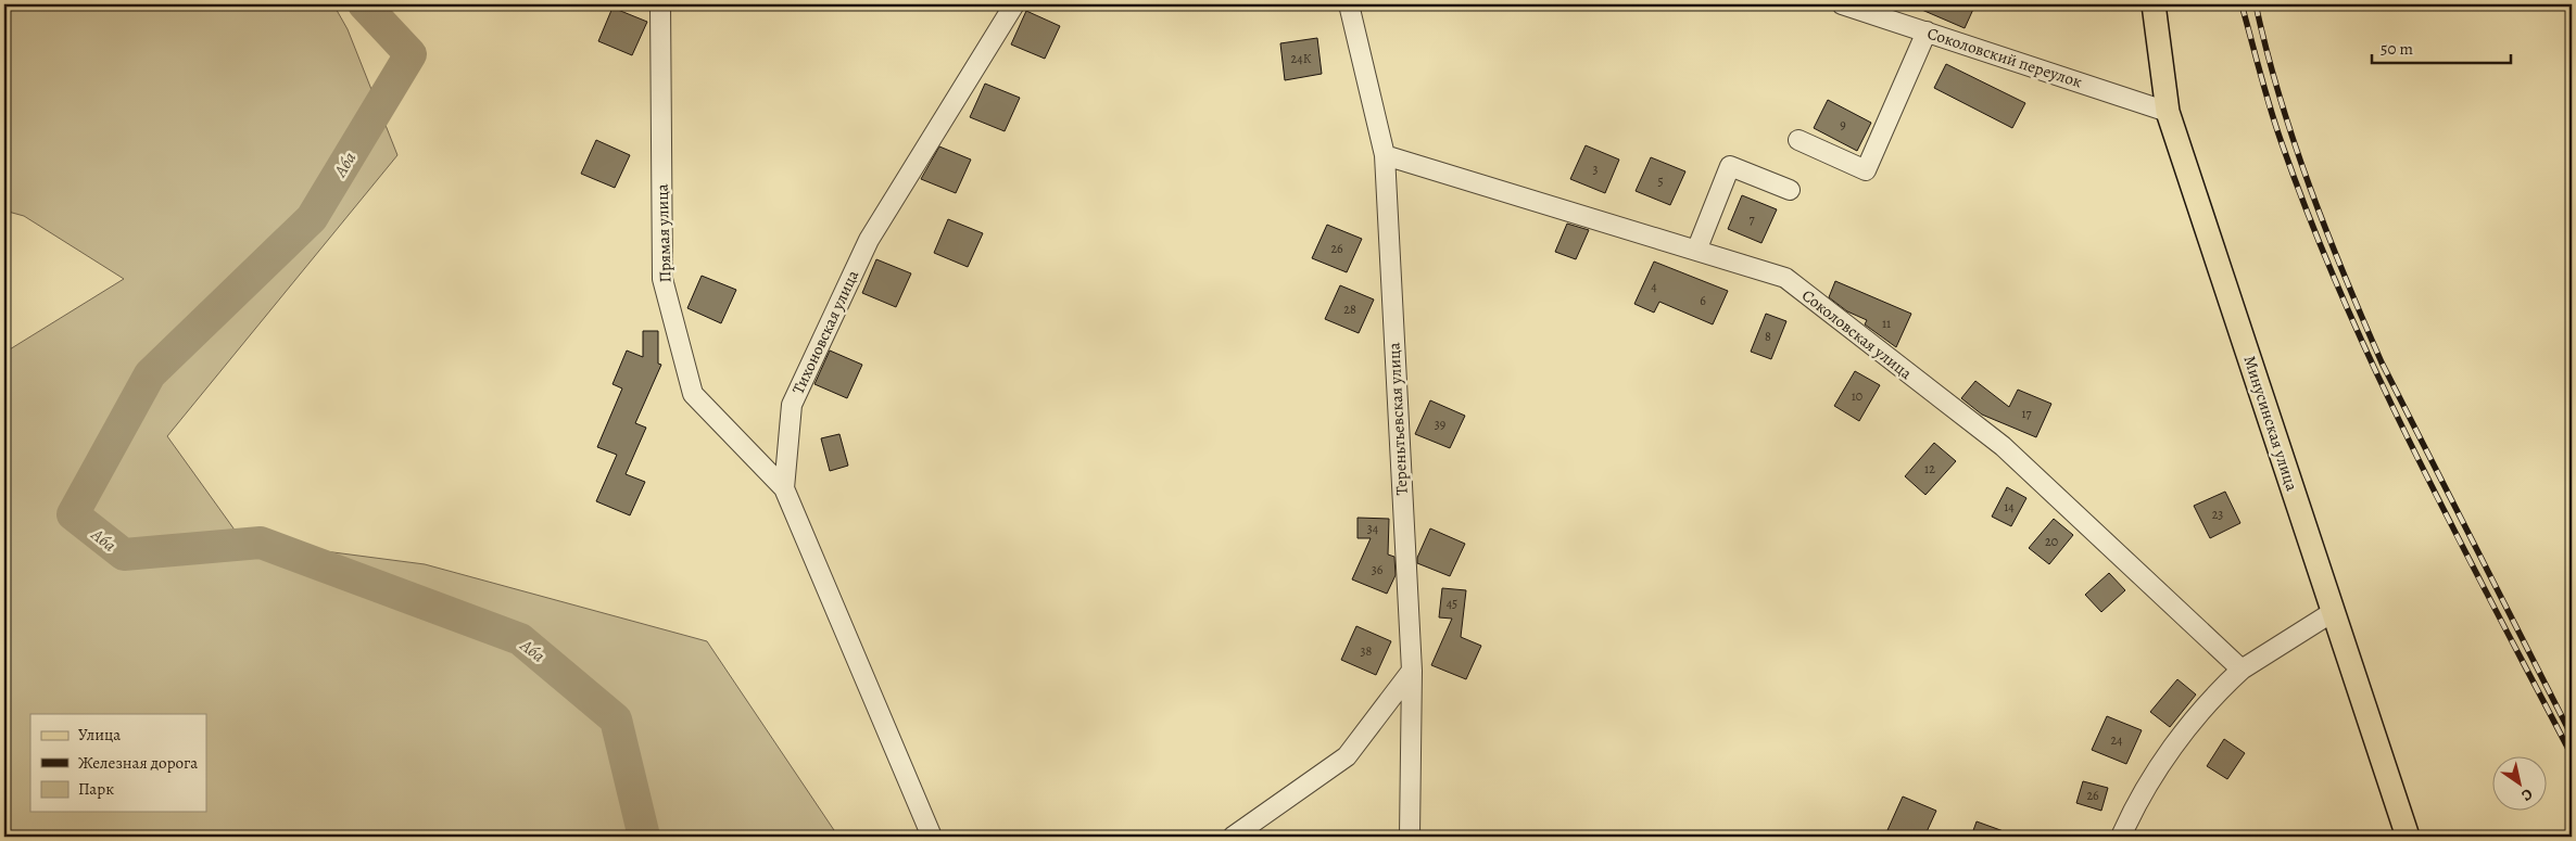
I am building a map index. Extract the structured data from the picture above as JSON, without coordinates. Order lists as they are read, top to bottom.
{
  "streets": {
    "main road": ["Минусинская улица"],
    "street": [
      "Соколовский переулок",
      "Прямая улица",
      "Тихоновская улица",
      "Соколовская улица",
      "Тереньтьевская улица"
    ]
  },
  "crossings": [
    ["Соколовский переулок", "Минусинская улица"],
    ["Прямая улица", "Тихоновская улица"],
    ["Соколовская улица", "Тереньтьевская улица"]
  ],
  "water": ["Аба"],
  "house_numbers": [
    "24К",
    "9",
    "3",
    "5",
    "7",
    "26",
    "4",
    "6",
    "28",
    "11",
    "8",
    "10",
    "17",
    "39",
    "12",
    "14",
    "23",
    "34",
    "20",
    "36",
    "45",
    "38",
    "24",
    "26"
  ],
  "legend": ["Улица", "Железная дорога", "Парк"],
  "scale_bar": "50 m",
  "north": "bottom right"
}
